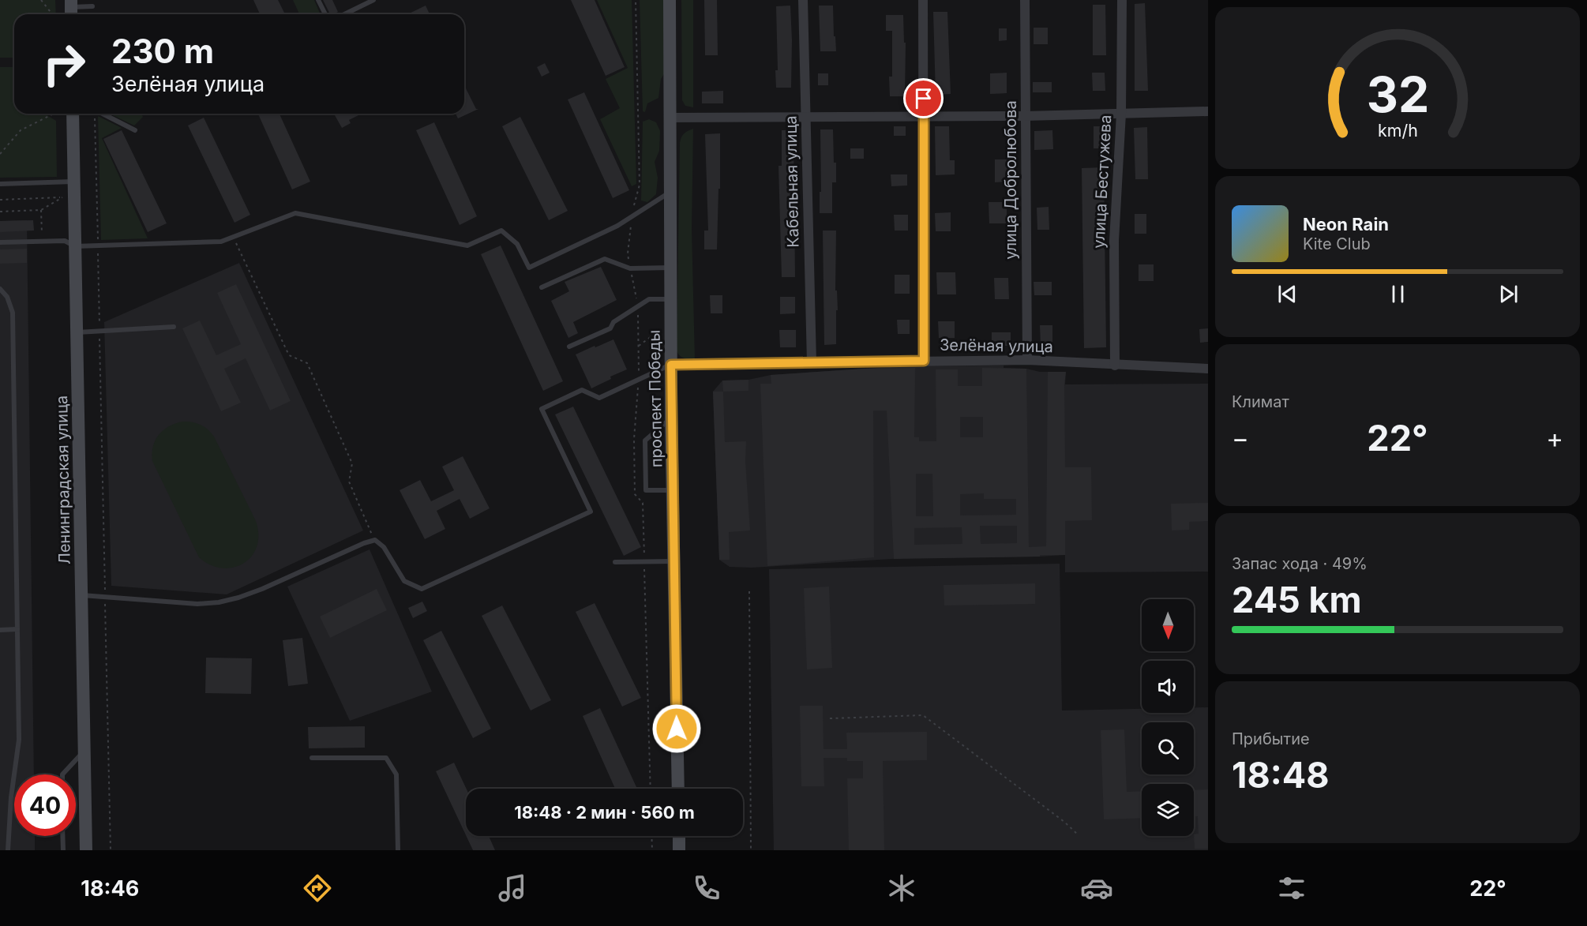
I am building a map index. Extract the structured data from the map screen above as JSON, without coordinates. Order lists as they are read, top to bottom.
{
  "streets": {
    "street": [
      "улица Добролюбова",
      "Кабельная улица",
      "улица Бестужева",
      "Зелёная улица",
      "проспект Победы",
      "Ленинградская улица"
    ]
  },
  "crossings": [
    ["улица Добролюбова", "Зелёная улица"],
    ["Кабельная улица", "Зелёная улица"],
    ["улица Бестужева", "Зелёная улица"],
    ["Зелёная улица", "проспект Победы"]
  ],
  "north": "bottom",
  "page": {
    "turn": ["230 m", "Зелёная улица"],
    "song": ["Neon Rain", "Kite Club"],
    "tile": [
      "Климат",
      ["Запас хода · 49%", "245 km"],
      ["Прибытие", "18:48"]
    ],
    "heat": ["−", "22°", "+"],
    "limit": "40",
    "trip": "18:48 · 2 мин · 560 m",
    "tabs": ["18:46", "22°"],
    "gauge": ["32", "km/h"]
  }
}
